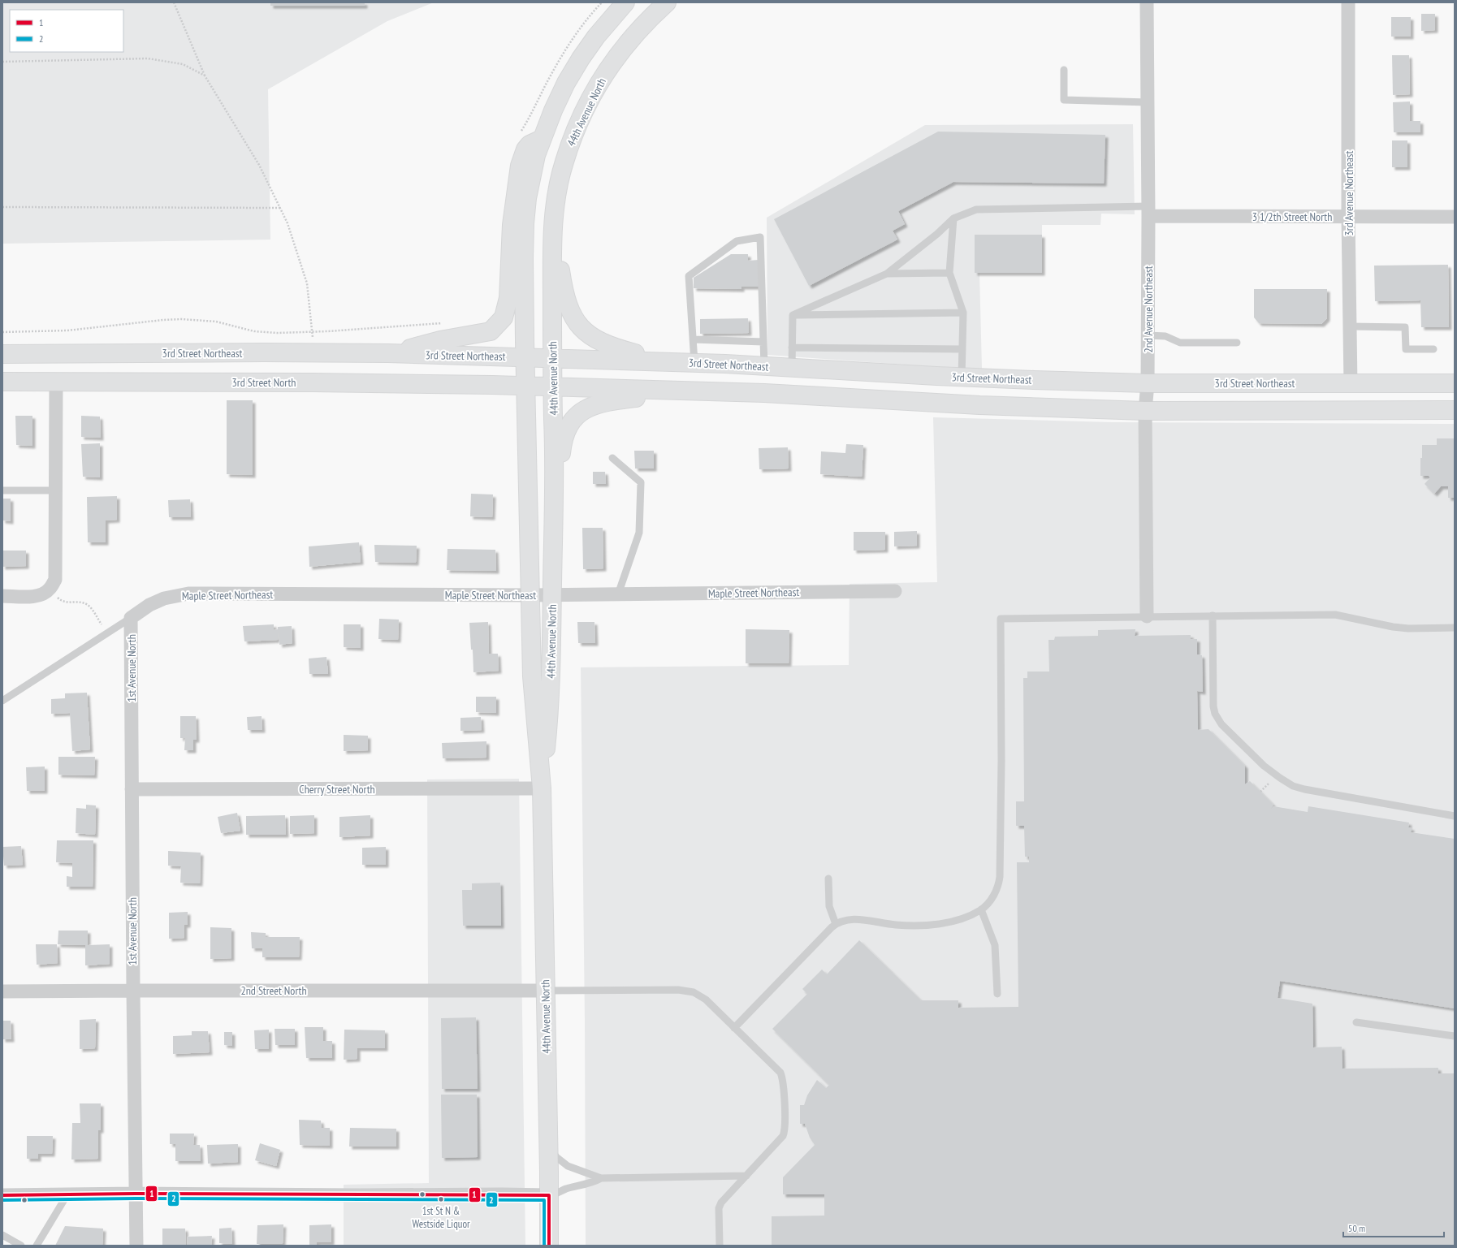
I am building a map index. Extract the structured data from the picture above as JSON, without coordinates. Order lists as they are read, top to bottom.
{
  "streets": {
    "main road": ["44th Avenue North", "3rd Street Northeast", "3rd Street North"],
    "street": [
      "3rd Avenue Northeast",
      "3 1/2th Street North",
      "2nd Avenue Northeast",
      "Maple Street Northeast",
      "1st Avenue North",
      "Cherry Street North",
      "2nd Street North"
    ]
  },
  "crossings": [
    ["44th Avenue North", "3rd Street Northeast"],
    ["44th Avenue North", "3rd Street North"],
    ["44th Avenue North", "Maple Street Northeast"],
    ["44th Avenue North", "Cherry Street North"],
    ["44th Avenue North", "2nd Street North"],
    ["3rd Avenue Northeast", "3 1/2th Street North"],
    ["3rd Avenue Northeast", "3rd Street Northeast"],
    ["3 1/2th Street North", "2nd Avenue Northeast"],
    ["2nd Avenue Northeast", "3rd Street Northeast"],
    ["Maple Street Northeast", "1st Avenue North"],
    ["1st Avenue North", "Cherry Street North"],
    ["1st Avenue North", "2nd Street North"]
  ],
  "places": ["1st St N & Westside Liquor"],
  "lines": ["transit line 1", "transit line 2"],
  "legend": ["1", "2"],
  "scale_bar": "50 m"
}
